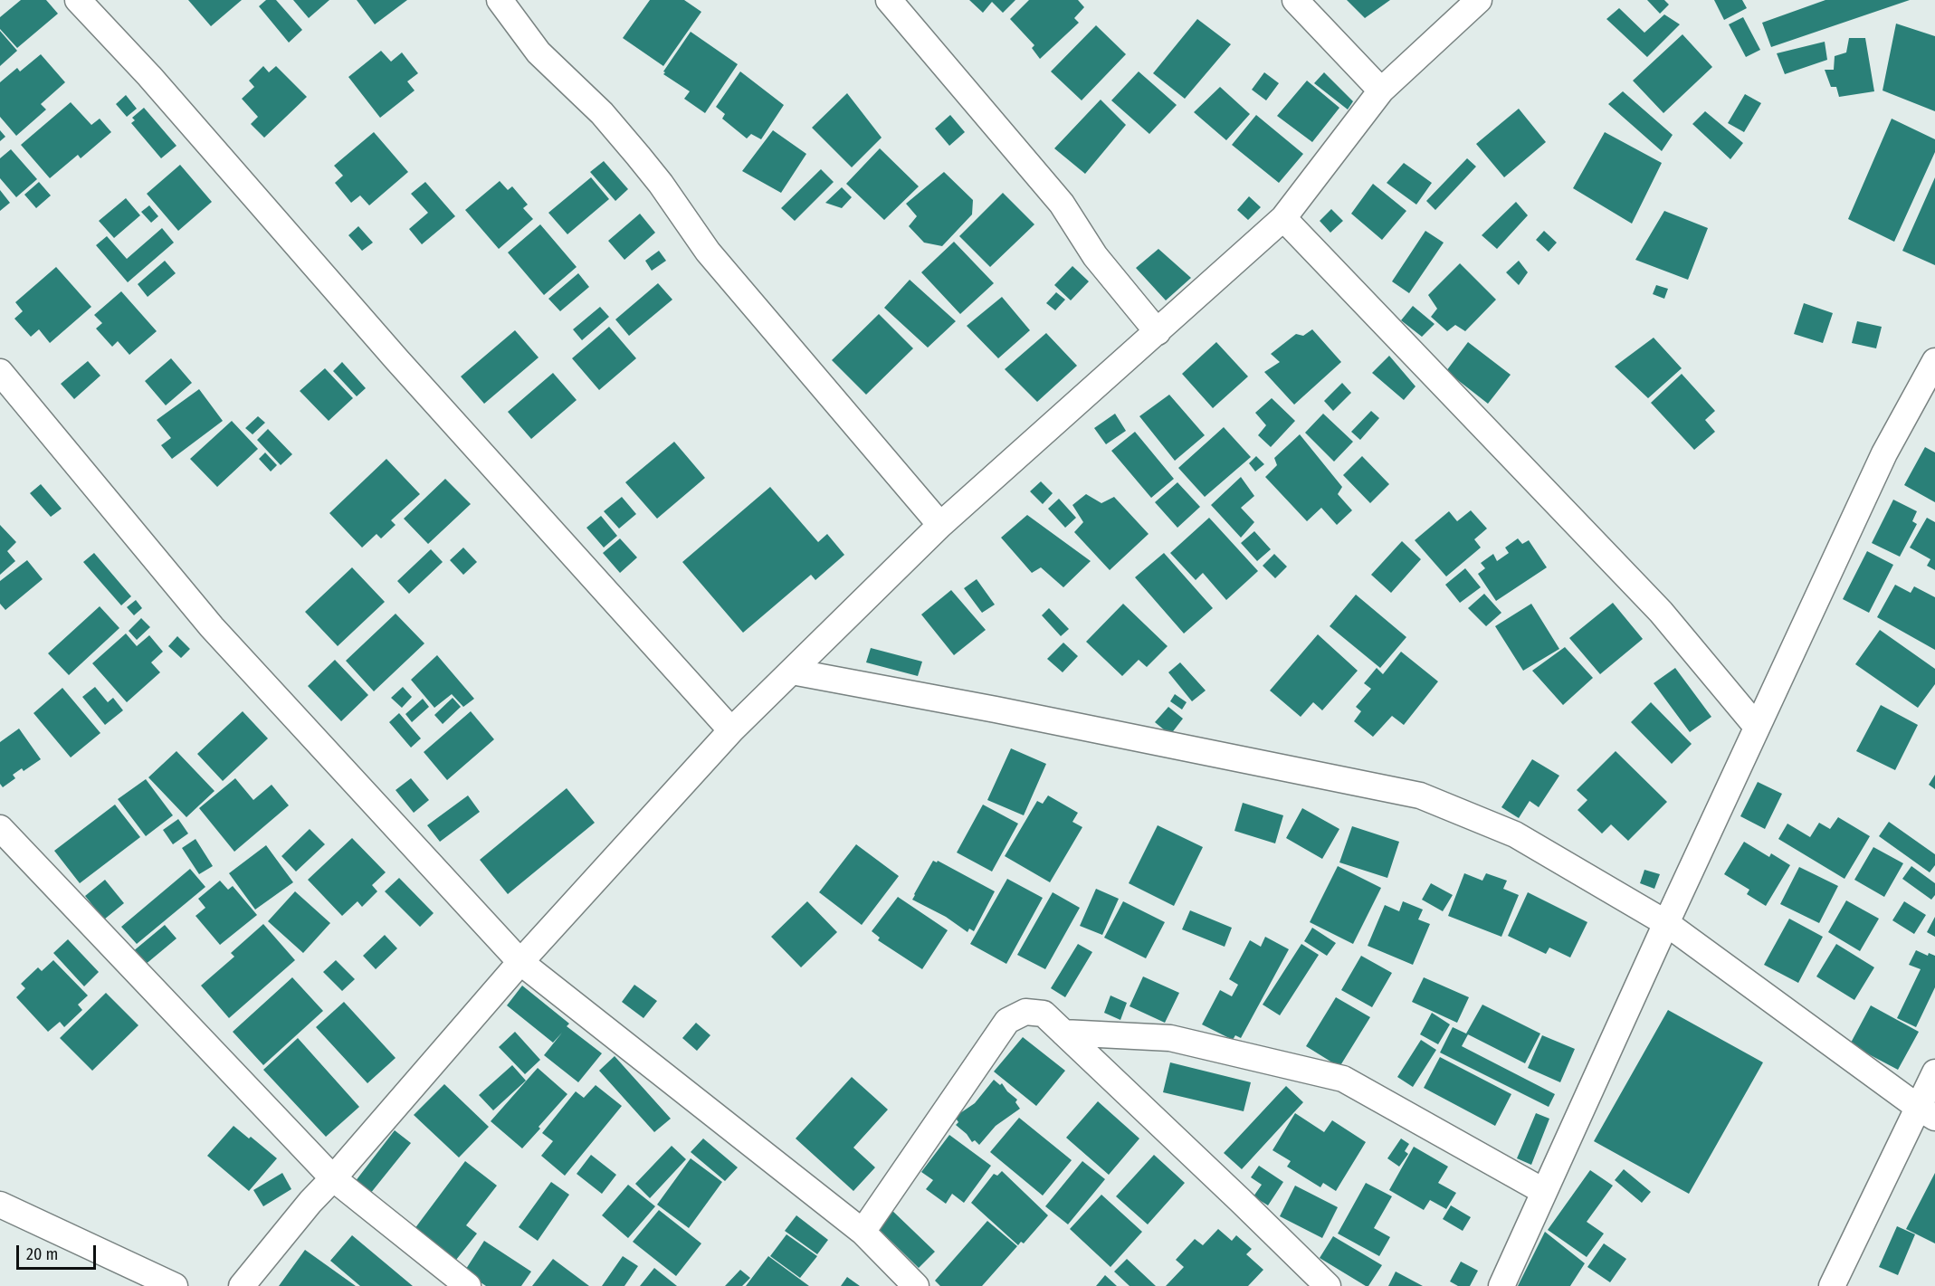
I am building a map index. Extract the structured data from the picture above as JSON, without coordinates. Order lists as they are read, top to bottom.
{
  "scale_bar": "20 m"
}
